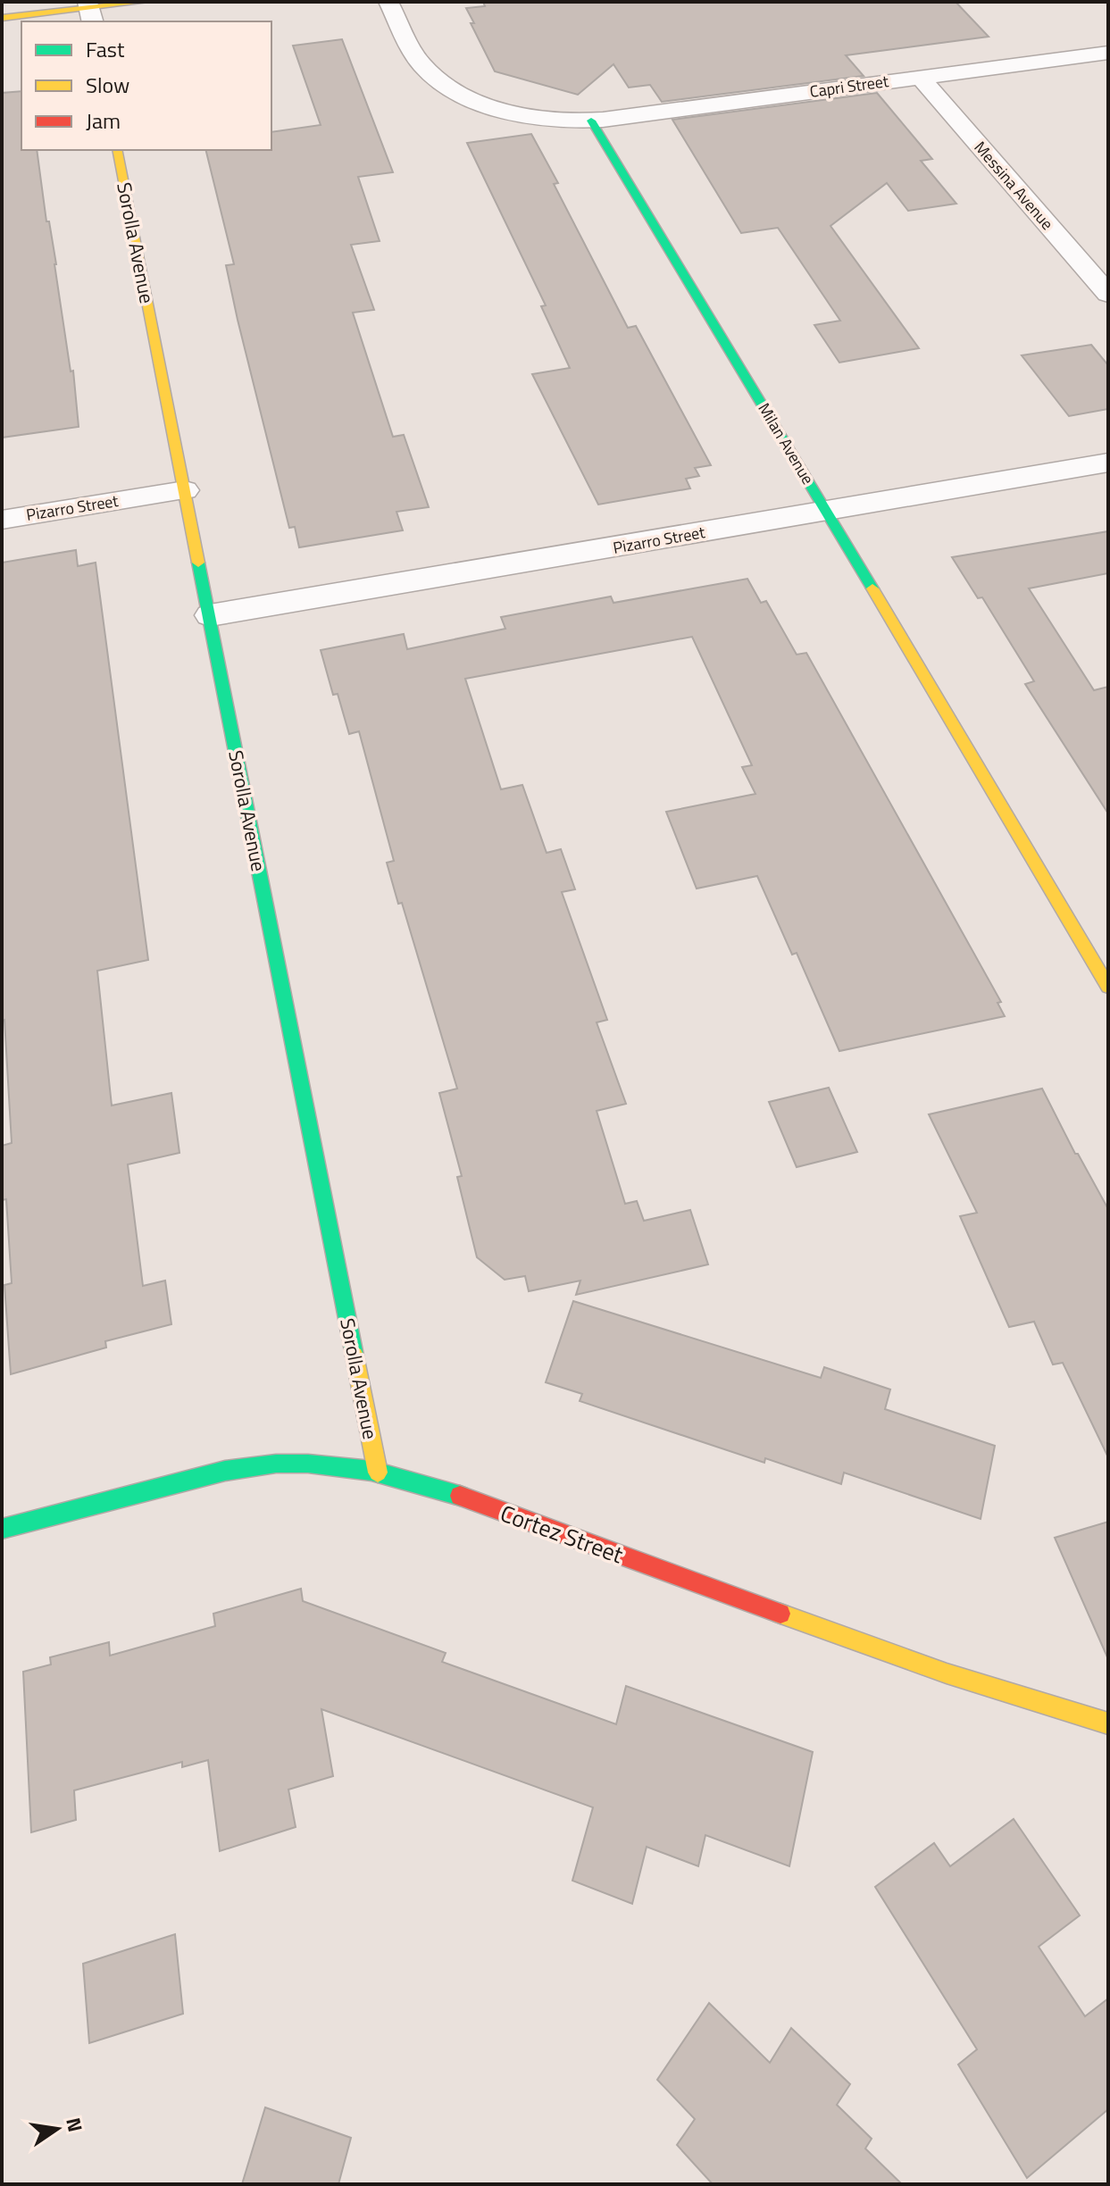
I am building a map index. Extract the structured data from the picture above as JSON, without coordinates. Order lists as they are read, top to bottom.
{
  "streets": {
    "street": [
      "Capri Street",
      "Messina Avenue",
      "Sorolla Avenue",
      "Milan Avenue",
      "Pizarro Street",
      "Cortez Street"
    ]
  },
  "crossings": [
    ["Capri Street", "Messina Avenue"],
    ["Capri Street", "Milan Avenue"],
    ["Sorolla Avenue", "Pizarro Street"],
    ["Sorolla Avenue", "Cortez Street"],
    ["Milan Avenue", "Pizarro Street"]
  ],
  "legend": ["Fast", "Slow", "Jam"],
  "north": "right"
}
